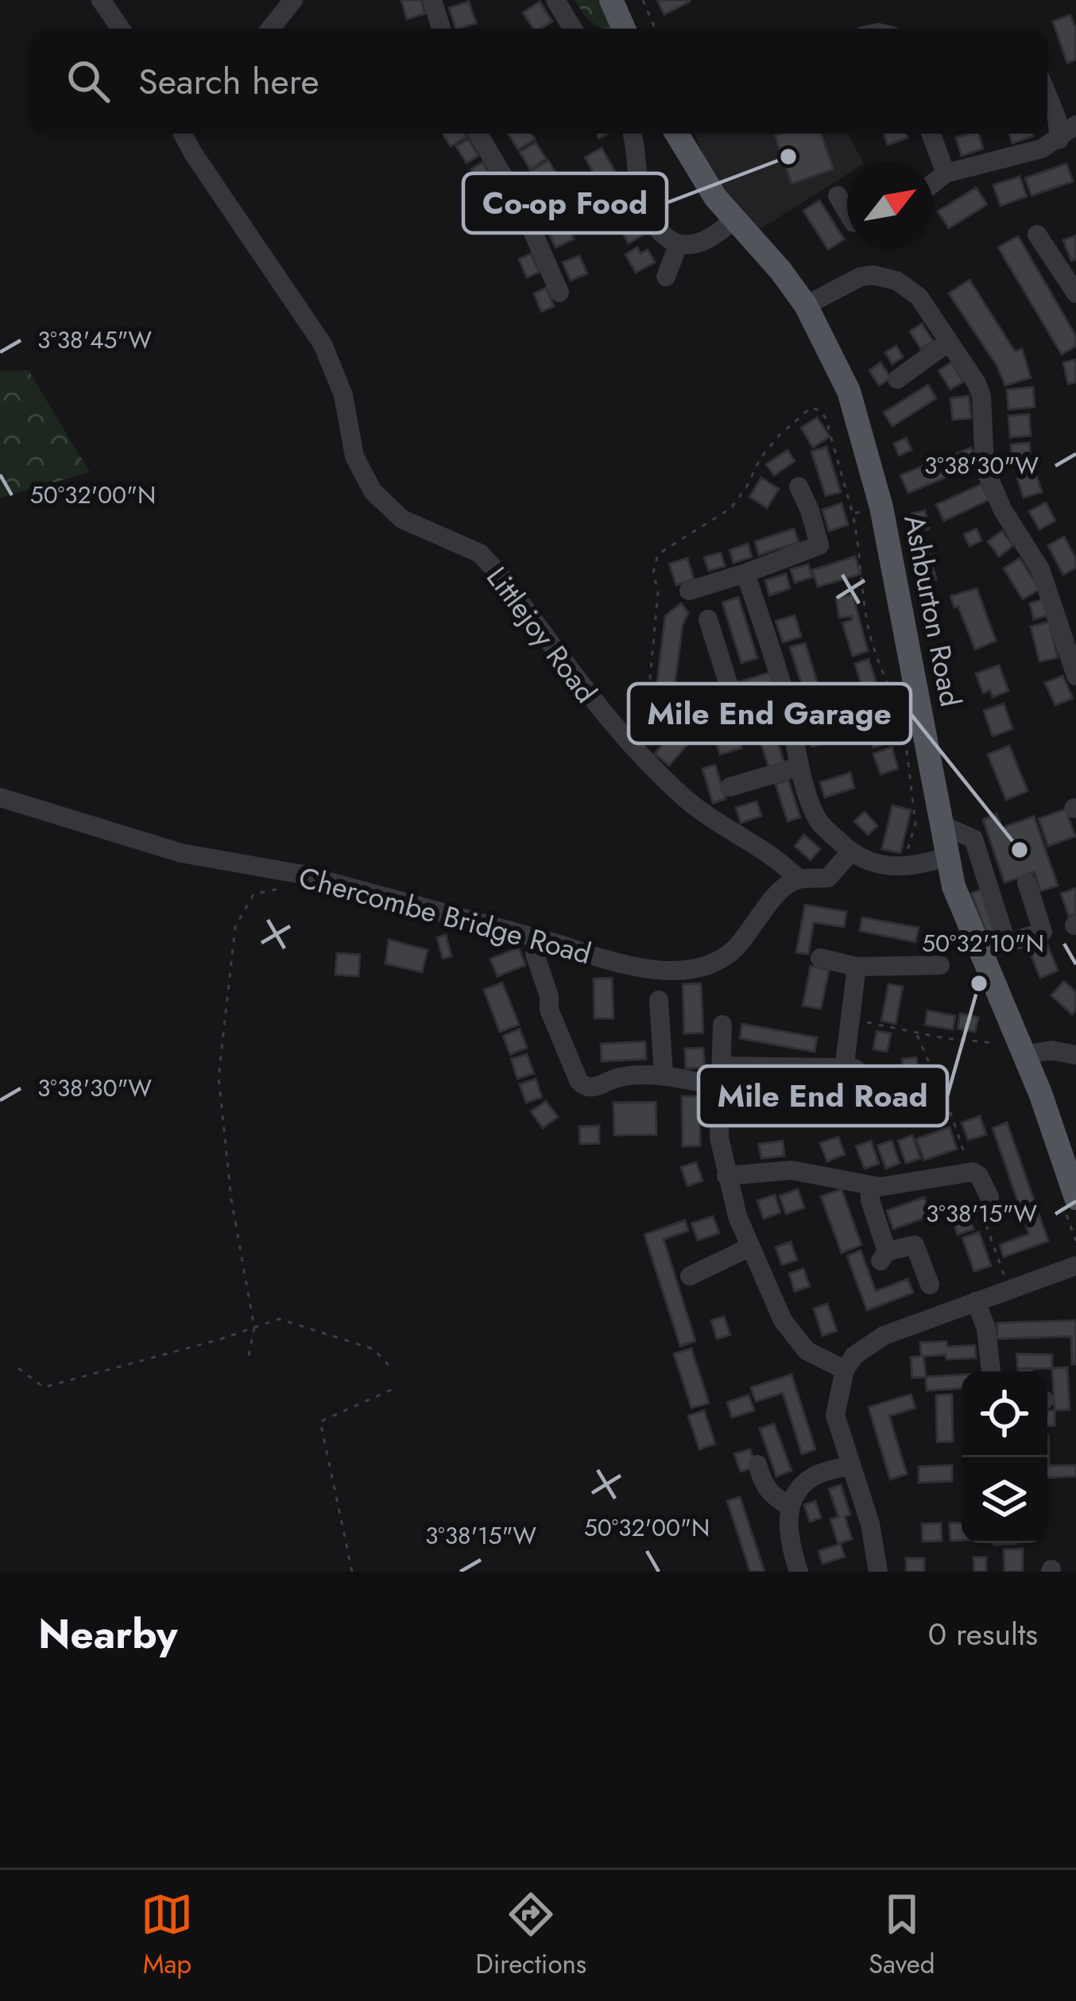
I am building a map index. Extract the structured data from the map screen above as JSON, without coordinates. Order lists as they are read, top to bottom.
{
  "streets": {
    "main road": ["Ashburton Road"],
    "street": ["Littlejoy Road", "Chercombe Bridge Road"]
  },
  "crossings": [
    ["Littlejoy Road", "Chercombe Bridge Road"]
  ],
  "places": ["Co-op Food", "Mile End Garage", "Mile End Road"],
  "north": "top right",
  "page": {
    "search": "Search here",
    "heading": ["Nearby", "0 results"],
    "nav": ["Map", "Directions", "Saved"]
  },
  "coordinates": [
    "3°38'45\"W",
    "3°38'30\"W",
    "50°32'00\"N",
    "50°32'10\"N",
    "3°38'15\"W"
  ]
}
